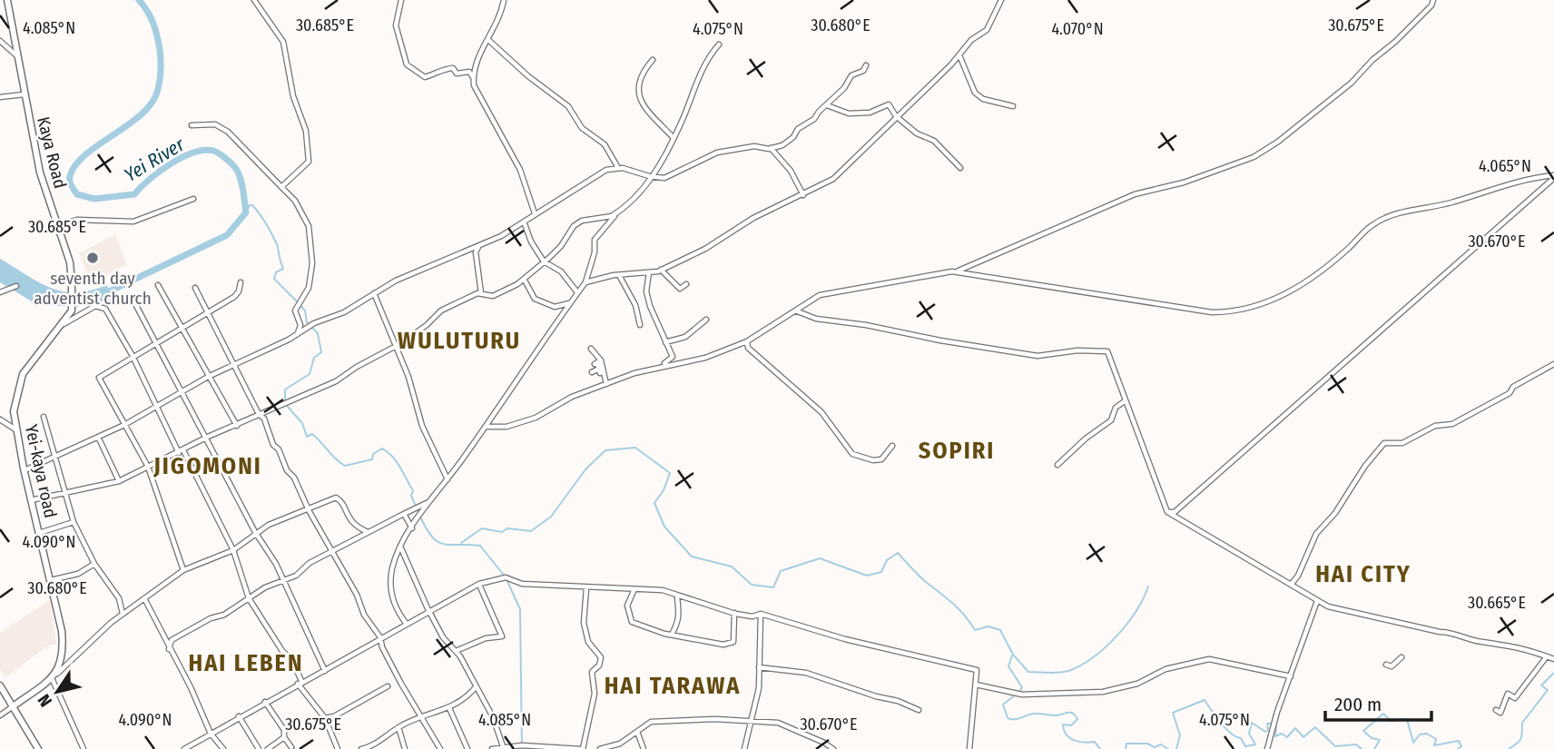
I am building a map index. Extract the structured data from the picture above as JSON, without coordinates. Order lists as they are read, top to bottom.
{
  "streets": {
    "main road": ["Kaya Road", "Yei-kaya road"]
  },
  "crossings": [
    ["Kaya Road", "Yei-kaya road"]
  ],
  "districts": [
    "WULUTURU",
    "SOPIRI",
    "JIGOMONI",
    "HAI CITY",
    "HAI LEBEN",
    "HAI TARAWA"
  ],
  "water": ["Yei River"],
  "places": ["seventh day adventist church"],
  "scale_bar": "200 m",
  "north": "bottom left",
  "coordinates": [
    "30.680°E",
    "30.675°E",
    "30.685°E",
    "4.085°N",
    "4.075°N",
    "4.070°N",
    "4.065°N",
    "30.670°E",
    "4.090°N",
    "30.665°E"
  ]
}
